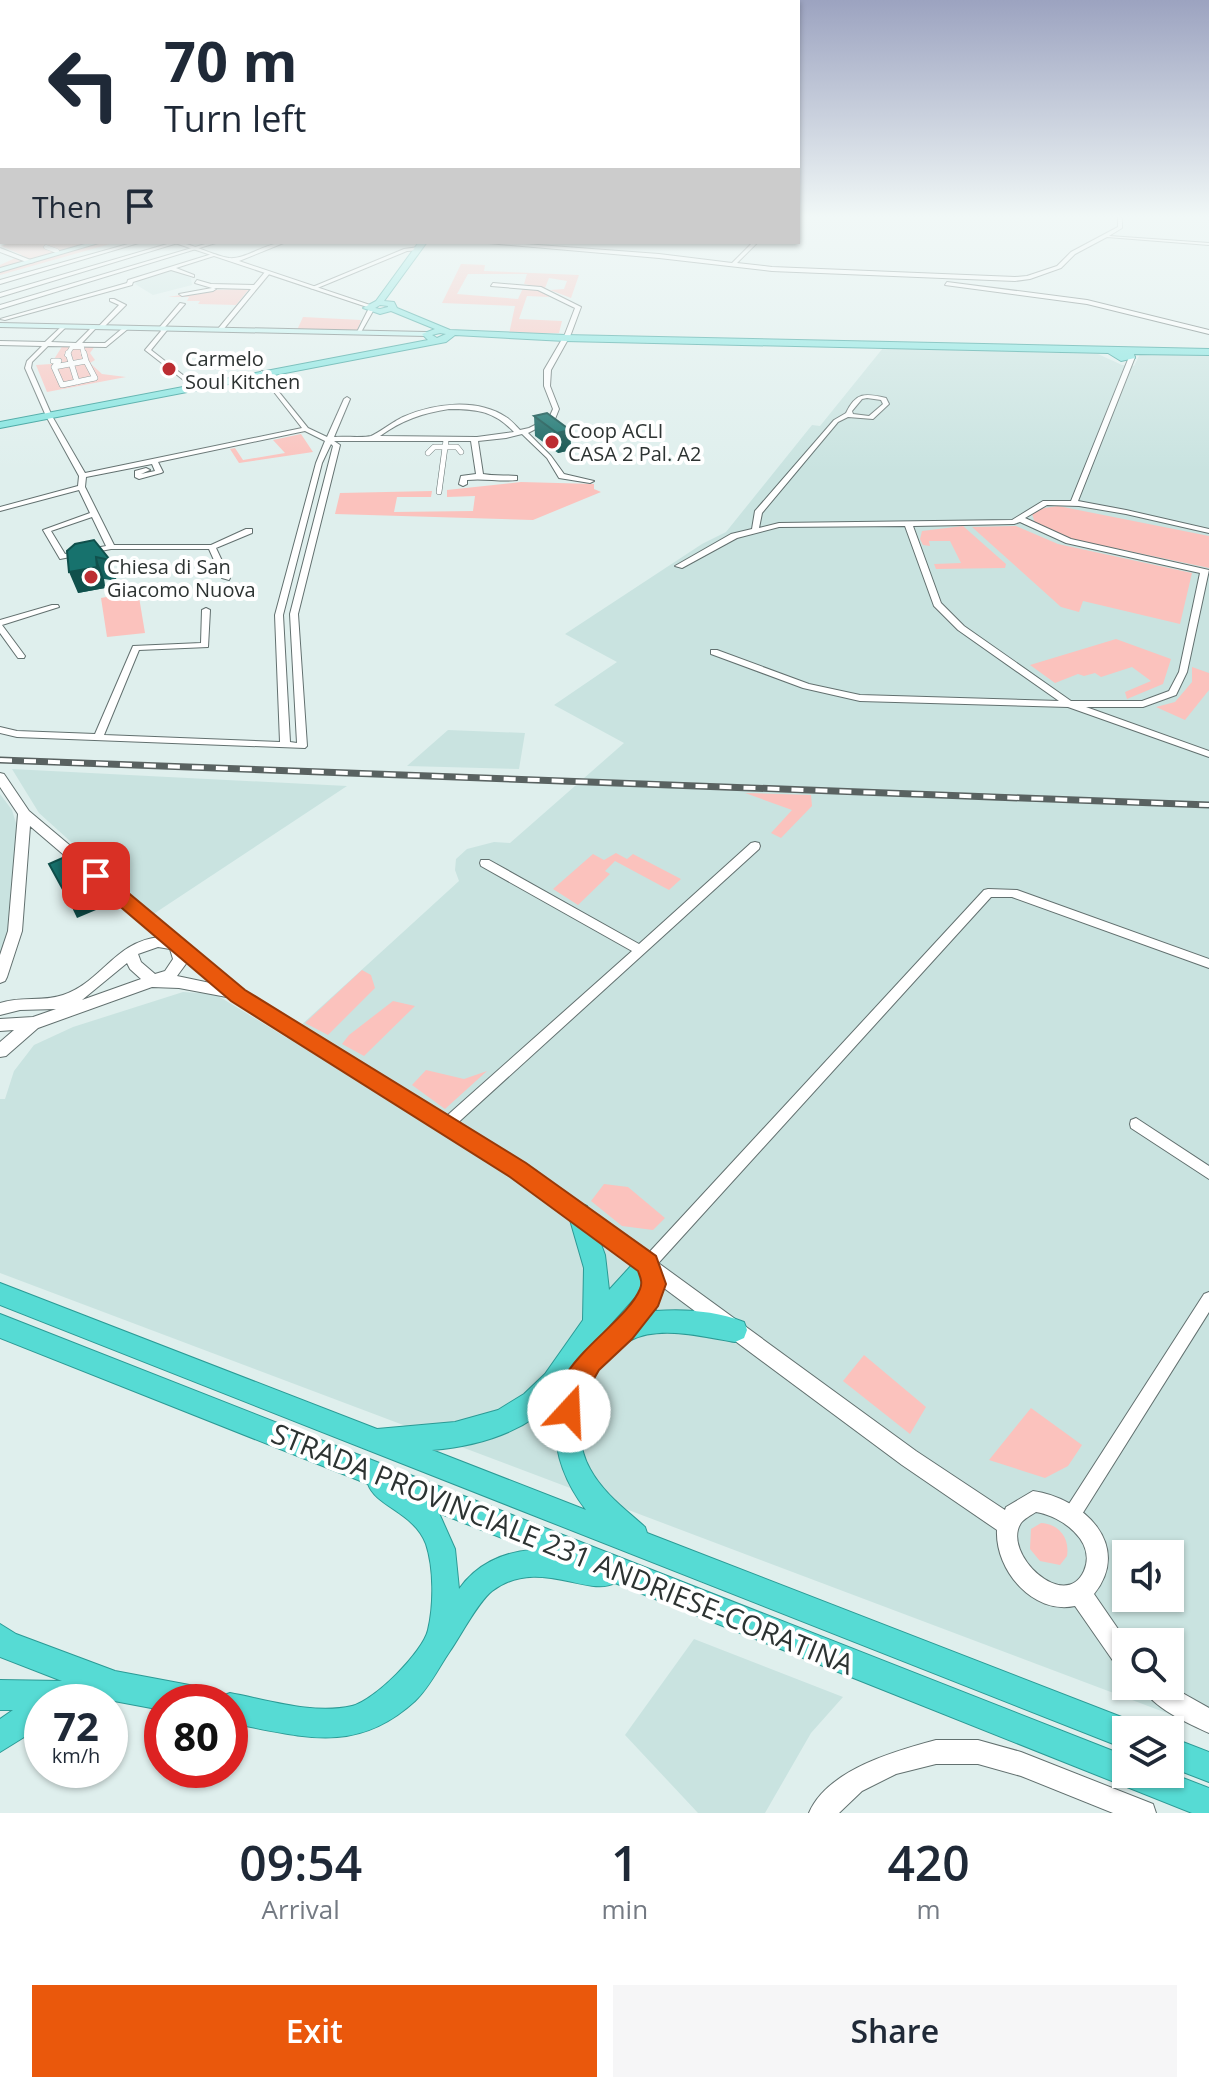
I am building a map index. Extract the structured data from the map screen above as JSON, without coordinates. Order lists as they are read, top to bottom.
{
  "streets": {
    "highway": ["STRADA PROVINCIALE 231 ANDRIESE-CORATINA"]
  },
  "places": ["Carmelo Soul Kitchen", "Coop ACLI CASA 2 Pal. A2", "Chiesa di San Giacomo Nuova"],
  "page": {
    "turn": ["70 m", "Turn left"],
    "then": "Then",
    "speed": "72 km/h",
    "limit": "80",
    "eta": [
      "09:54",
      "Arrival",
      "1",
      "min",
      "420",
      "m"
    ],
    "buttons": ["Exit", "Share"]
  }
}
